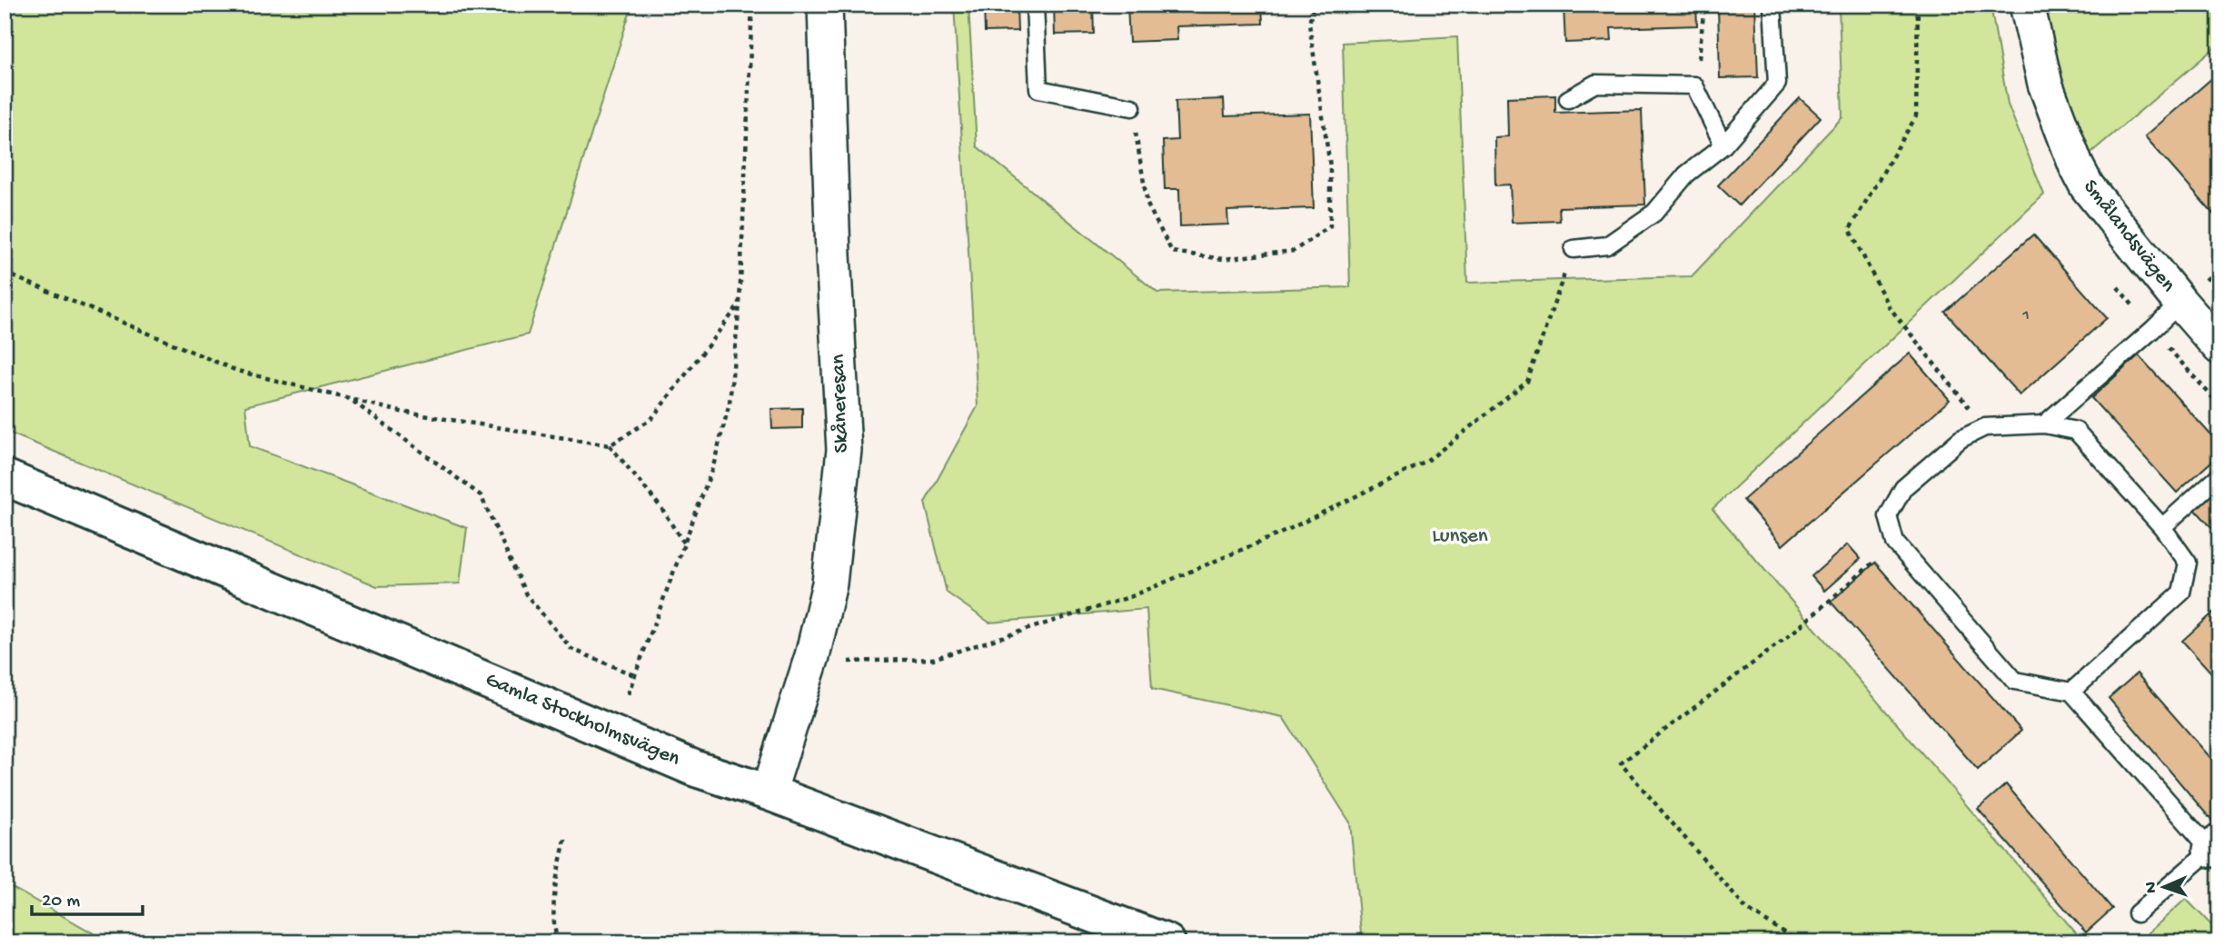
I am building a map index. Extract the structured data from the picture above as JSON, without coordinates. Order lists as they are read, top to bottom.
{
  "streets": {
    "main road": ["Gamla Stockholmsvägen"],
    "street": ["Smålandsvägen", "Skåneresan"]
  },
  "crossings": [
    ["Skåneresan", "Gamla Stockholmsvägen"]
  ],
  "parks": ["Lunsen"],
  "house_numbers": ["1"],
  "scale_bar": "20 m",
  "north": "left"
}
